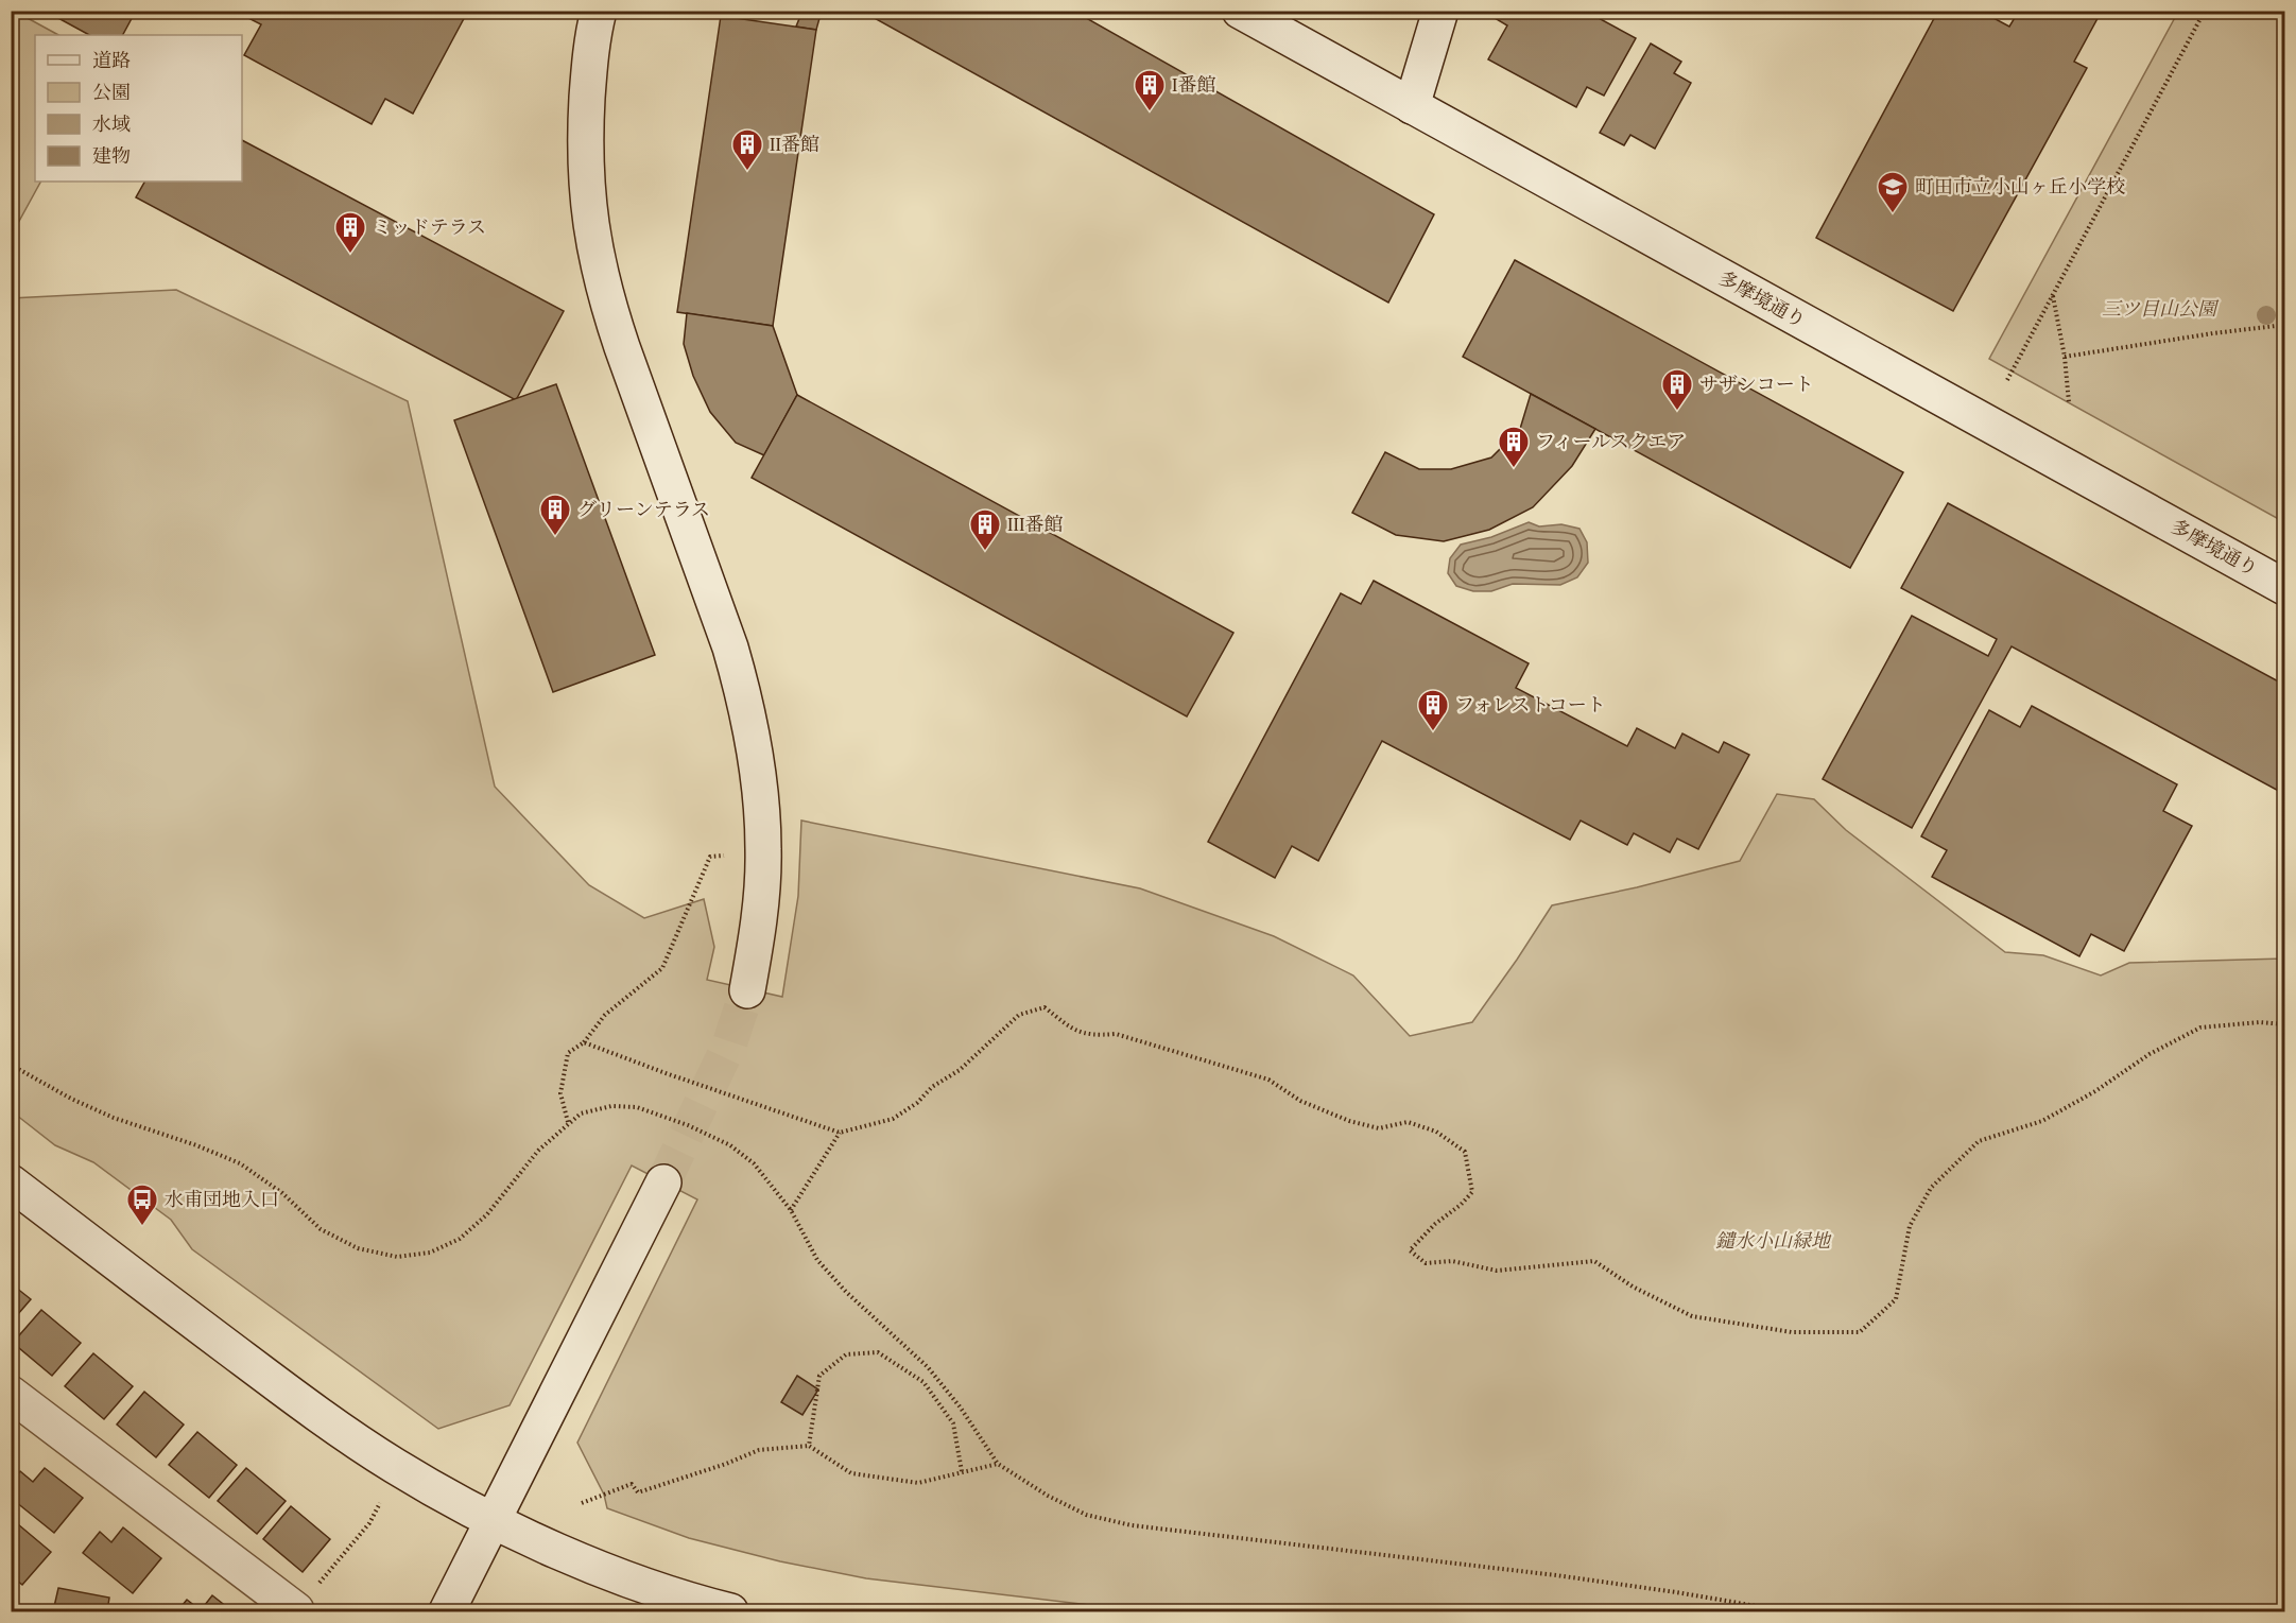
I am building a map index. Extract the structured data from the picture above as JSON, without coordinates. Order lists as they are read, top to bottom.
{
  "streets": {
    "street": ["多摩境通り"]
  },
  "parks": ["三ツ目山公園", "鑓水小山緑地"],
  "places": {
    "building": [
      "Ⅰ番館",
      "Ⅱ番館",
      "ミッドテラス",
      "サザンコート",
      "フィールスクエア",
      "グリーンテラス",
      "Ⅲ番館",
      "フォレストコート"
    ],
    "school or university": ["町田市立小山ヶ丘小学校"],
    "bus stop": ["水甫団地入口"]
  },
  "legend": [
    "道路",
    "公園",
    "水域",
    "建物"
  ]
}
